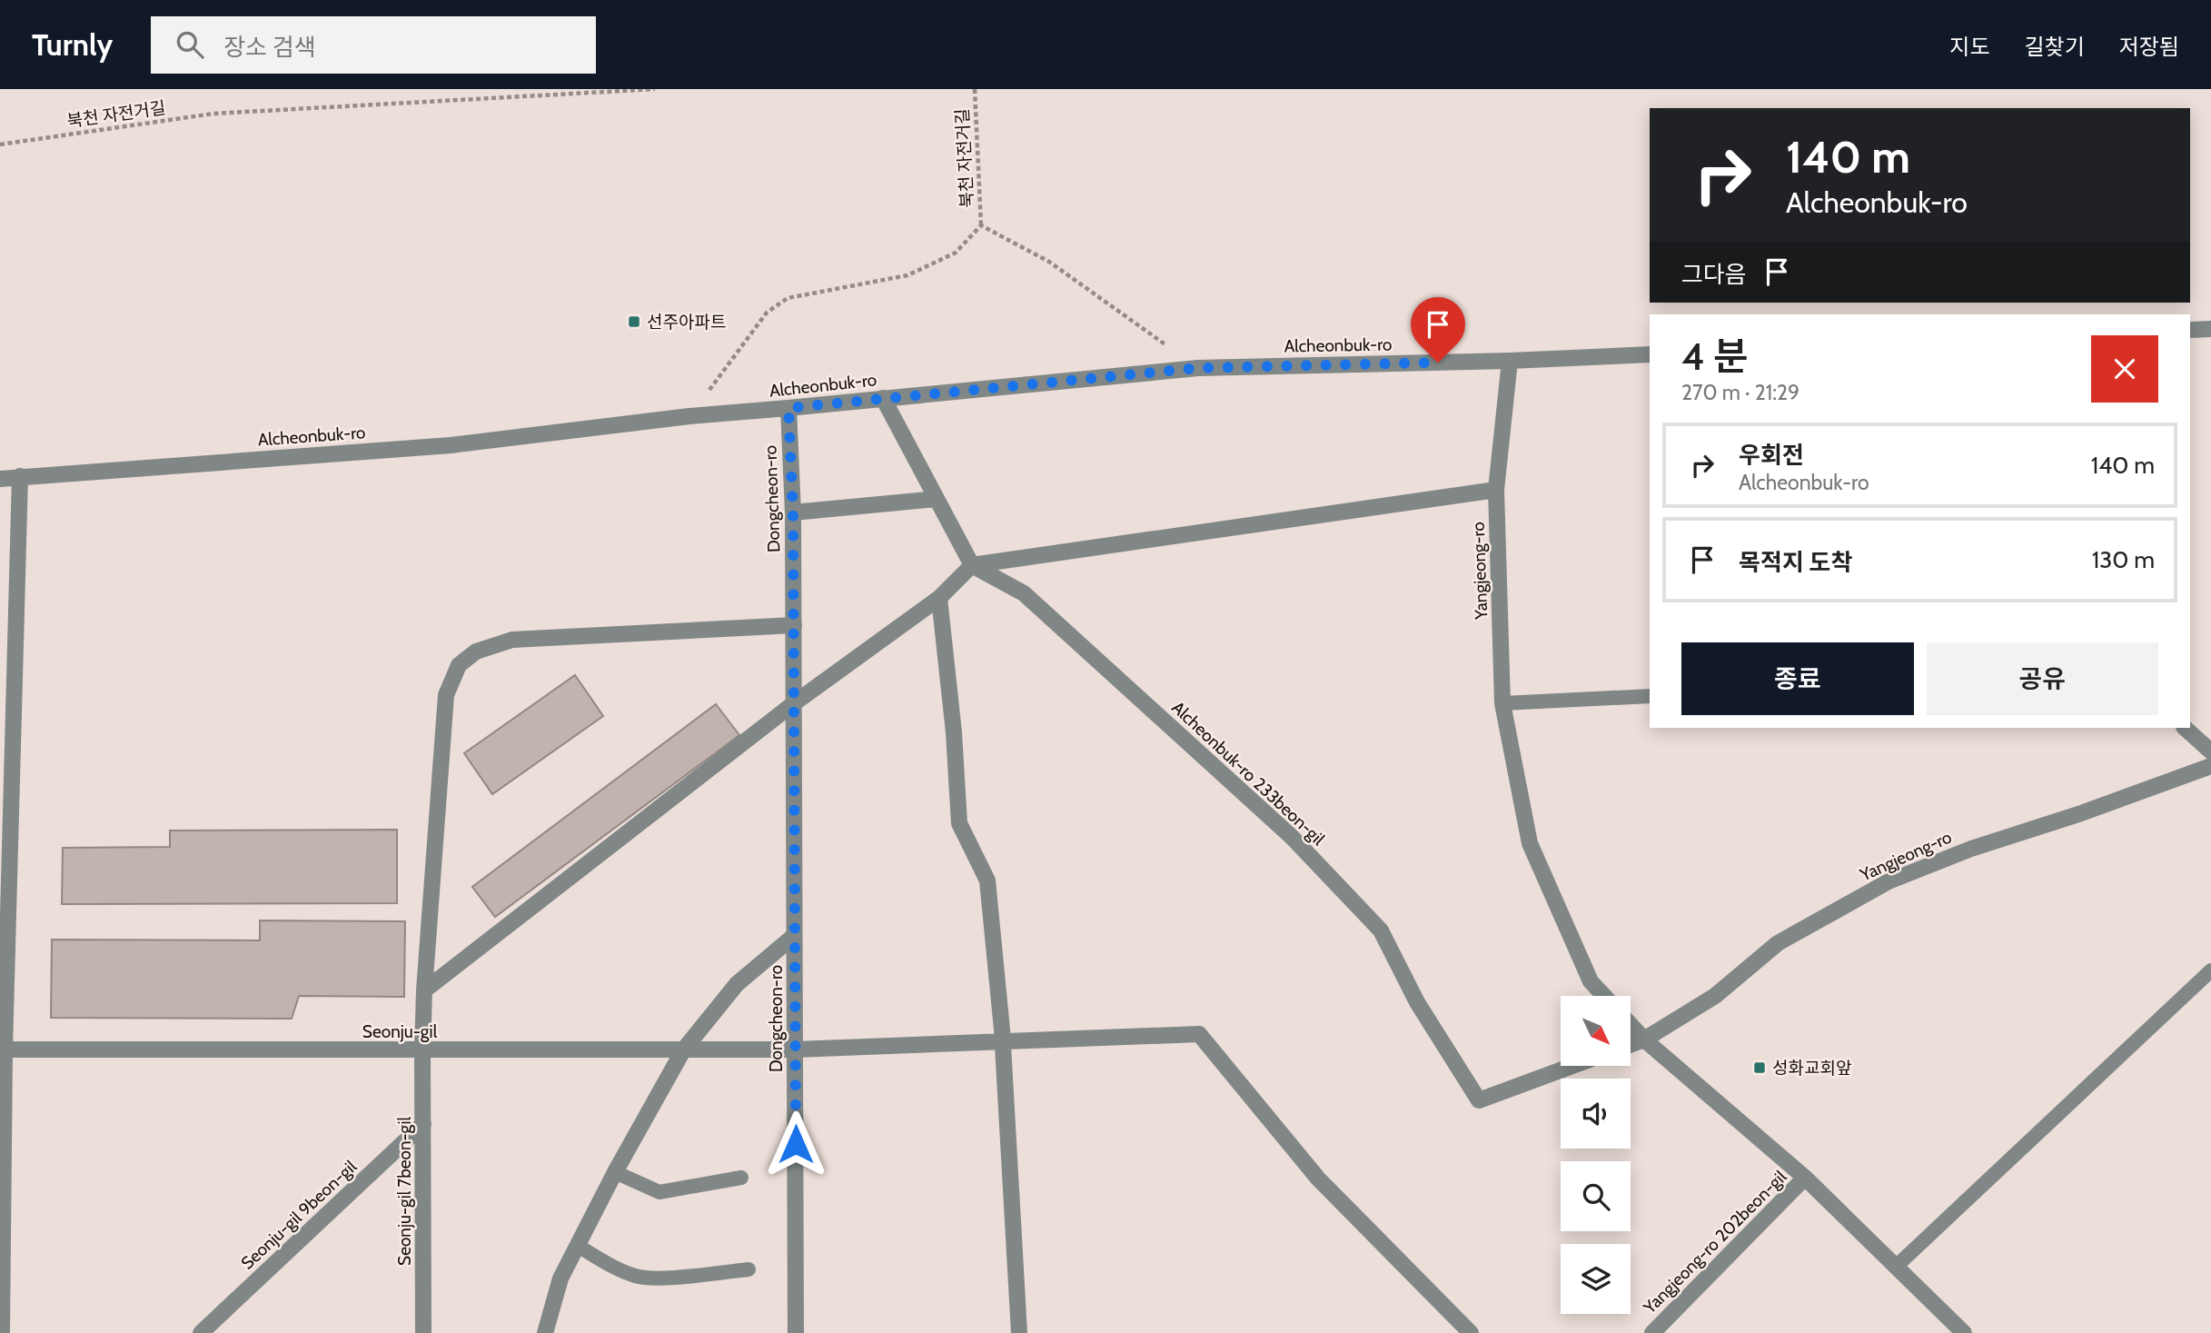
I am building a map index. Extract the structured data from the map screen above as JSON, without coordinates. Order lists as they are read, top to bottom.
{
  "streets": {
    "street": [
      "Alcheonbuk-ro",
      "Dongcheon-ro",
      "Yangjeong-ro",
      "Alcheonbuk-ro 233beon-gil",
      "Seonju-gil",
      "Seonju-gil 7beon-gil",
      "Seonju-gil 9beon-gil",
      "Yangjeong-ro 202beon-gil"
    ],
    "path": ["북천 자전거길"]
  },
  "crossings": [
    ["Alcheonbuk-ro", "Dongcheon-ro"],
    ["Alcheonbuk-ro", "Yangjeong-ro"],
    ["Dongcheon-ro", "Seonju-gil"],
    ["Seonju-gil", "Seonju-gil 7beon-gil"],
    ["Seonju-gil 7beon-gil", "Seonju-gil 9beon-gil"]
  ],
  "places": {
    "transit": ["선주아파트", "성화교회앞"]
  },
  "north": "bottom right",
  "page": {
    "header": "Turnly",
    "search": "장소 검색",
    "nav": ["지도", "길찾기", "저장됨"],
    "turn": ["140 m", "Alcheonbuk-ro"],
    "then": "그다음",
    "heading": ["4 분", "270 m · 21:29"],
    "list": [
      {
        "name": "우회전",
        "note": "Alcheonbuk-ro",
        "value": "140 m"
      },
      {
        "name": "목적지 도착",
        "value": "130 m"
      }
    ],
    "buttons": ["종료", "공유"]
  }
}
